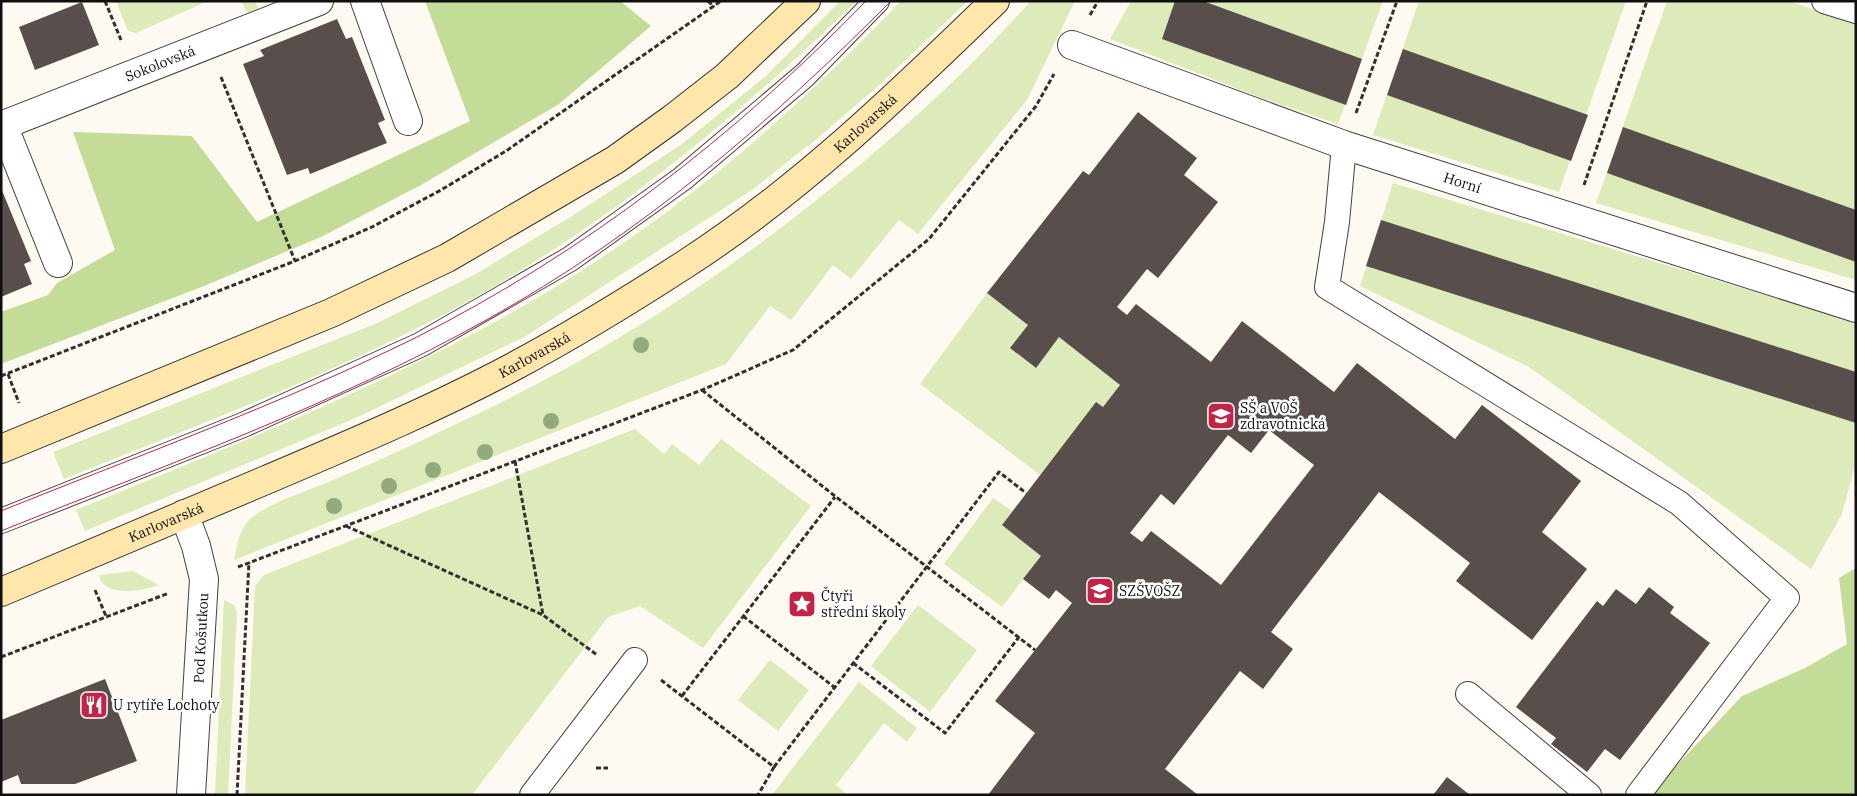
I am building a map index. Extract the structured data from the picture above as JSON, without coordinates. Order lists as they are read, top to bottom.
{
  "streets": {
    "main road": ["Karlovarská"],
    "street": ["Sokolovská", "Horní", "Pod Košutkou"]
  },
  "crossings": [
    ["Karlovarská", "Pod Košutkou"]
  ],
  "places": {
    "school or university": ["SŠ a VOŠ zdravotnická", "SZŠVOŠZ"],
    "place": ["Čtyři střední školy"],
    "restaurant": ["U rytíře Lochoty"]
  }
}
